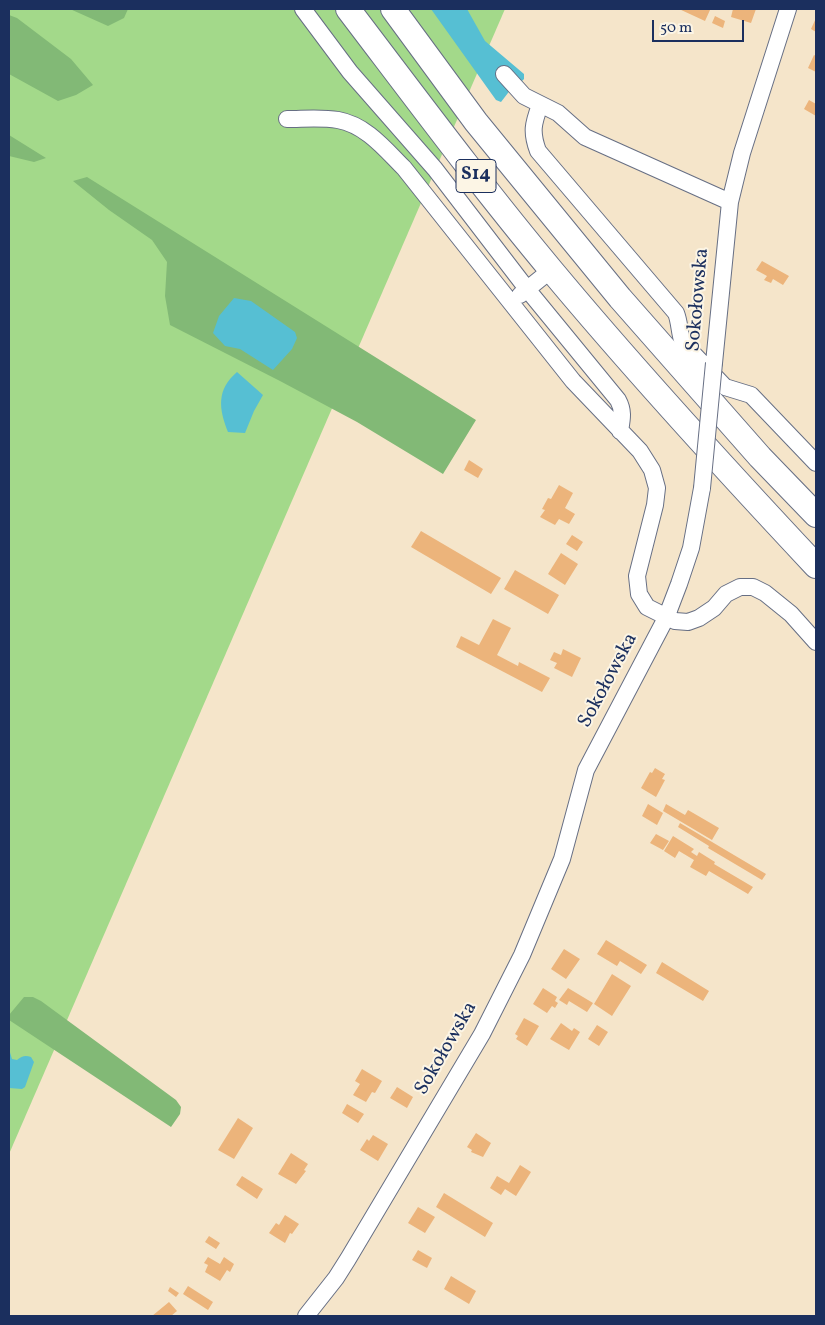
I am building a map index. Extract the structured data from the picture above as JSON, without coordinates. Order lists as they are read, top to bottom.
{
  "streets": {
    "highway": ["S14"],
    "street": ["Sokołowska"]
  },
  "scale_bar": "50 m"
}
